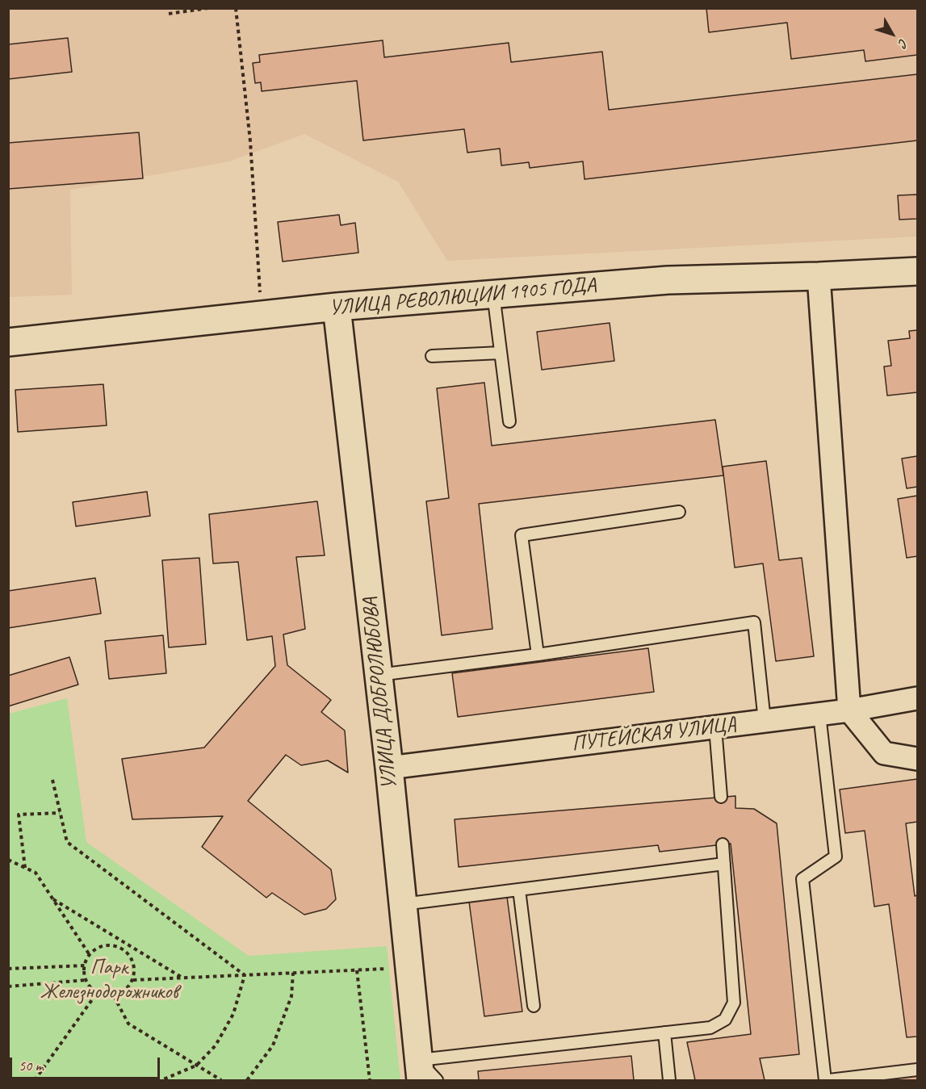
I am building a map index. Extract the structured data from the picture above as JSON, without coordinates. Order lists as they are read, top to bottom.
{
  "streets": {
    "main road": ["УЛИЦА РЕВОЛЮЦИИ 1905 ГОДА", "УЛИЦА ДОБРОЛЮБОВА"],
    "street": ["ПУТЕЙСКАЯ УЛИЦА"]
  },
  "crossings": [
    ["УЛИЦА РЕВОЛЮЦИИ 1905 ГОДА", "УЛИЦА ДОБРОЛЮБОВА"],
    ["УЛИЦА ДОБРОЛЮБОВА", "ПУТЕЙСКАЯ УЛИЦА"]
  ],
  "parks": ["Парк Железнодорожников"],
  "scale_bar": "50 m",
  "north": "bottom right"
}
